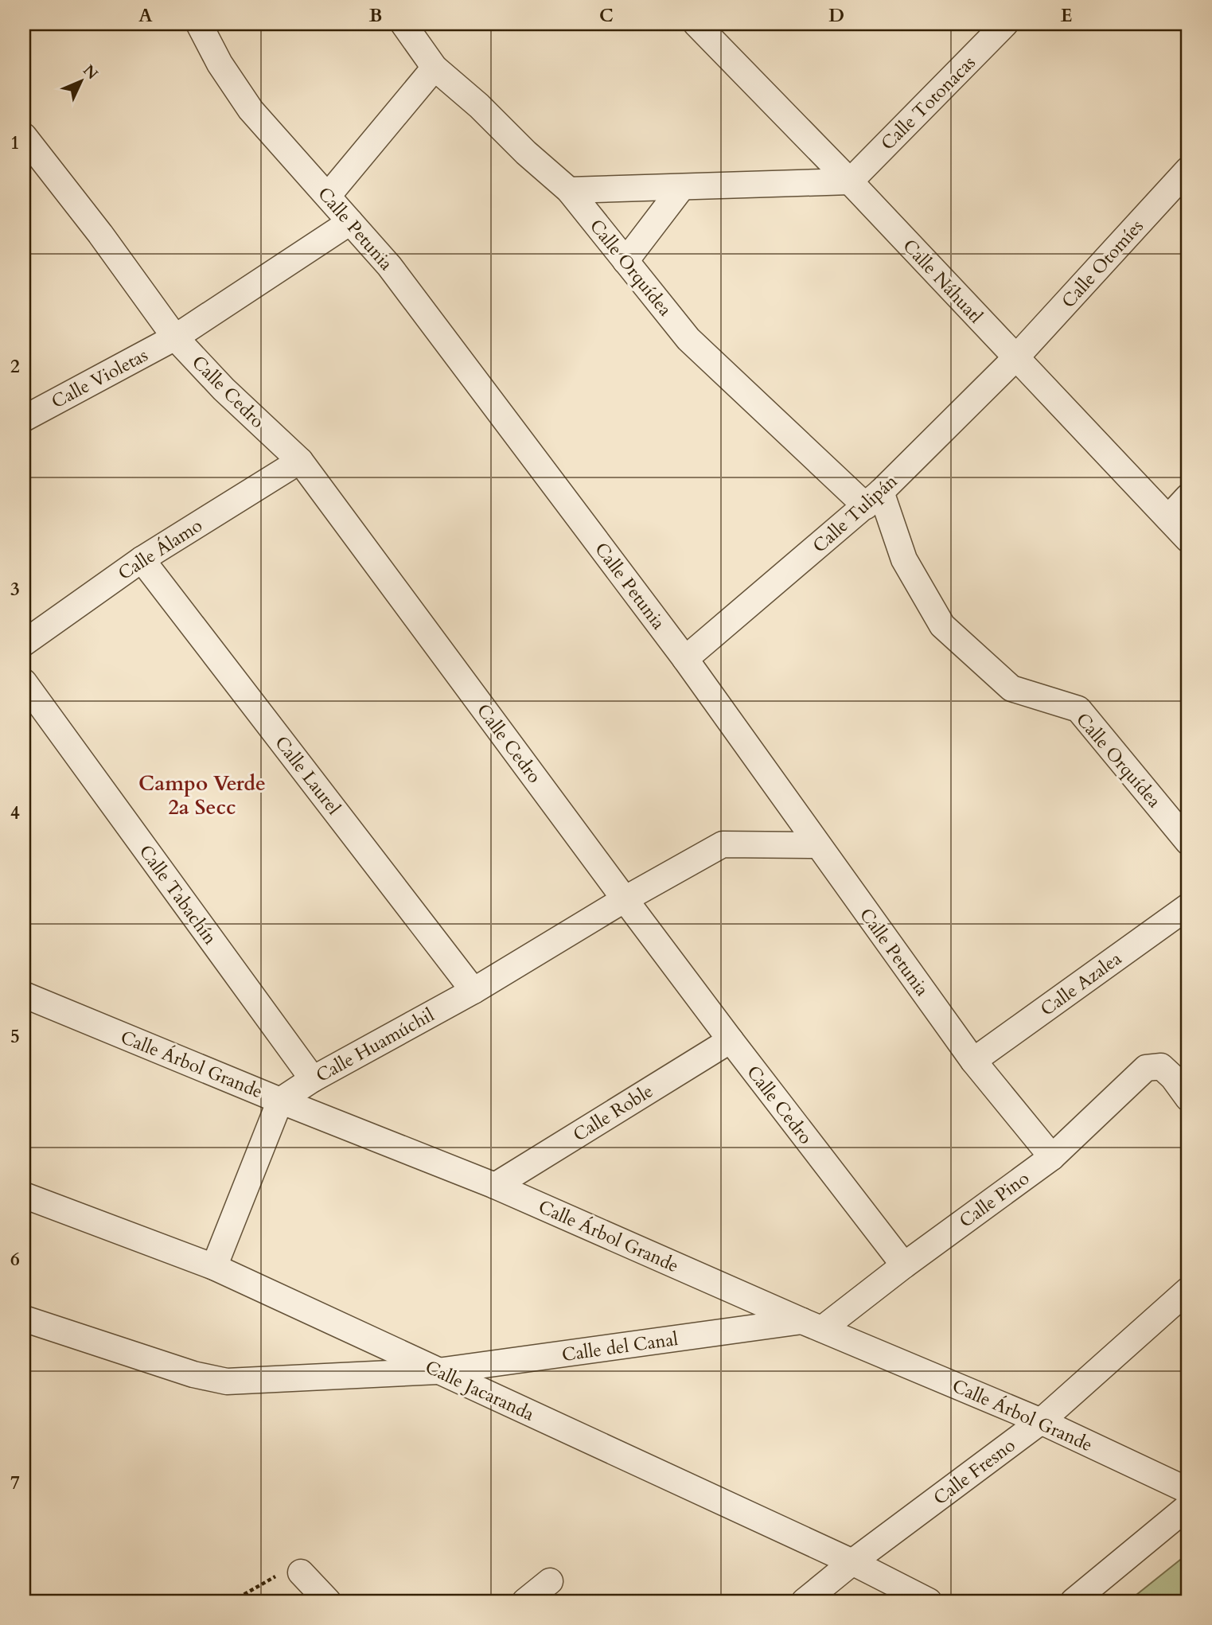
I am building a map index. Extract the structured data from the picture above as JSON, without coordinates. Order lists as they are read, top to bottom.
{
  "streets": {
    "street": [
      "Calle Totonacas",
      "Calle Petunia",
      "Calle Otomíes",
      "Calle Orquídea",
      "Calle Náhuatl",
      "Calle Violetas",
      "Calle Cedro",
      "Calle Tulipán",
      "Calle Álamo",
      "Calle Laurel",
      "Calle Tabachín",
      "Calle Azalea",
      "Calle Huamúchil",
      "Calle Árbol Grande",
      "Calle Roble",
      "Calle Pino",
      "Calle del Canal",
      "Calle Jacaranda",
      "Calle Fresno"
    ]
  },
  "crossings": [
    ["Calle Totonacas", "Calle Náhuatl"],
    ["Calle Petunia", "Calle Violetas"],
    ["Calle Petunia", "Calle Tulipán"],
    ["Calle Petunia", "Calle Azalea"],
    ["Calle Petunia", "Calle Huamúchil"],
    ["Calle Petunia", "Calle Pino"],
    ["Calle Otomíes", "Calle Náhuatl"],
    ["Calle Otomíes", "Calle Tulipán"],
    ["Calle Orquídea", "Calle Tulipán"],
    ["Calle Náhuatl", "Calle Tulipán"],
    ["Calle Violetas", "Calle Cedro"],
    ["Calle Cedro", "Calle Álamo"],
    ["Calle Cedro", "Calle Huamúchil"],
    ["Calle Cedro", "Calle Roble"],
    ["Calle Cedro", "Calle Pino"],
    ["Calle Álamo", "Calle Laurel"],
    ["Calle Laurel", "Calle Huamúchil"],
    ["Calle Tabachín", "Calle Huamúchil"],
    ["Calle Huamúchil", "Calle Árbol Grande"],
    ["Calle Árbol Grande", "Calle Roble"],
    ["Calle Árbol Grande", "Calle Pino"],
    ["Calle Árbol Grande", "Calle del Canal"],
    ["Calle Árbol Grande", "Calle Fresno"],
    ["Calle Pino", "Calle del Canal"],
    ["Calle del Canal", "Calle Jacaranda"],
    ["Calle Jacaranda", "Calle Fresno"]
  ],
  "districts": ["Campo Verde 2a Secc"],
  "north": "top right",
  "grid": {
    "columns": [
      "A",
      "B",
      "C",
      "D",
      "E"
    ],
    "rows": [
      "1",
      "2",
      "3",
      "4",
      "5",
      "6",
      "7"
    ]
  }
}
